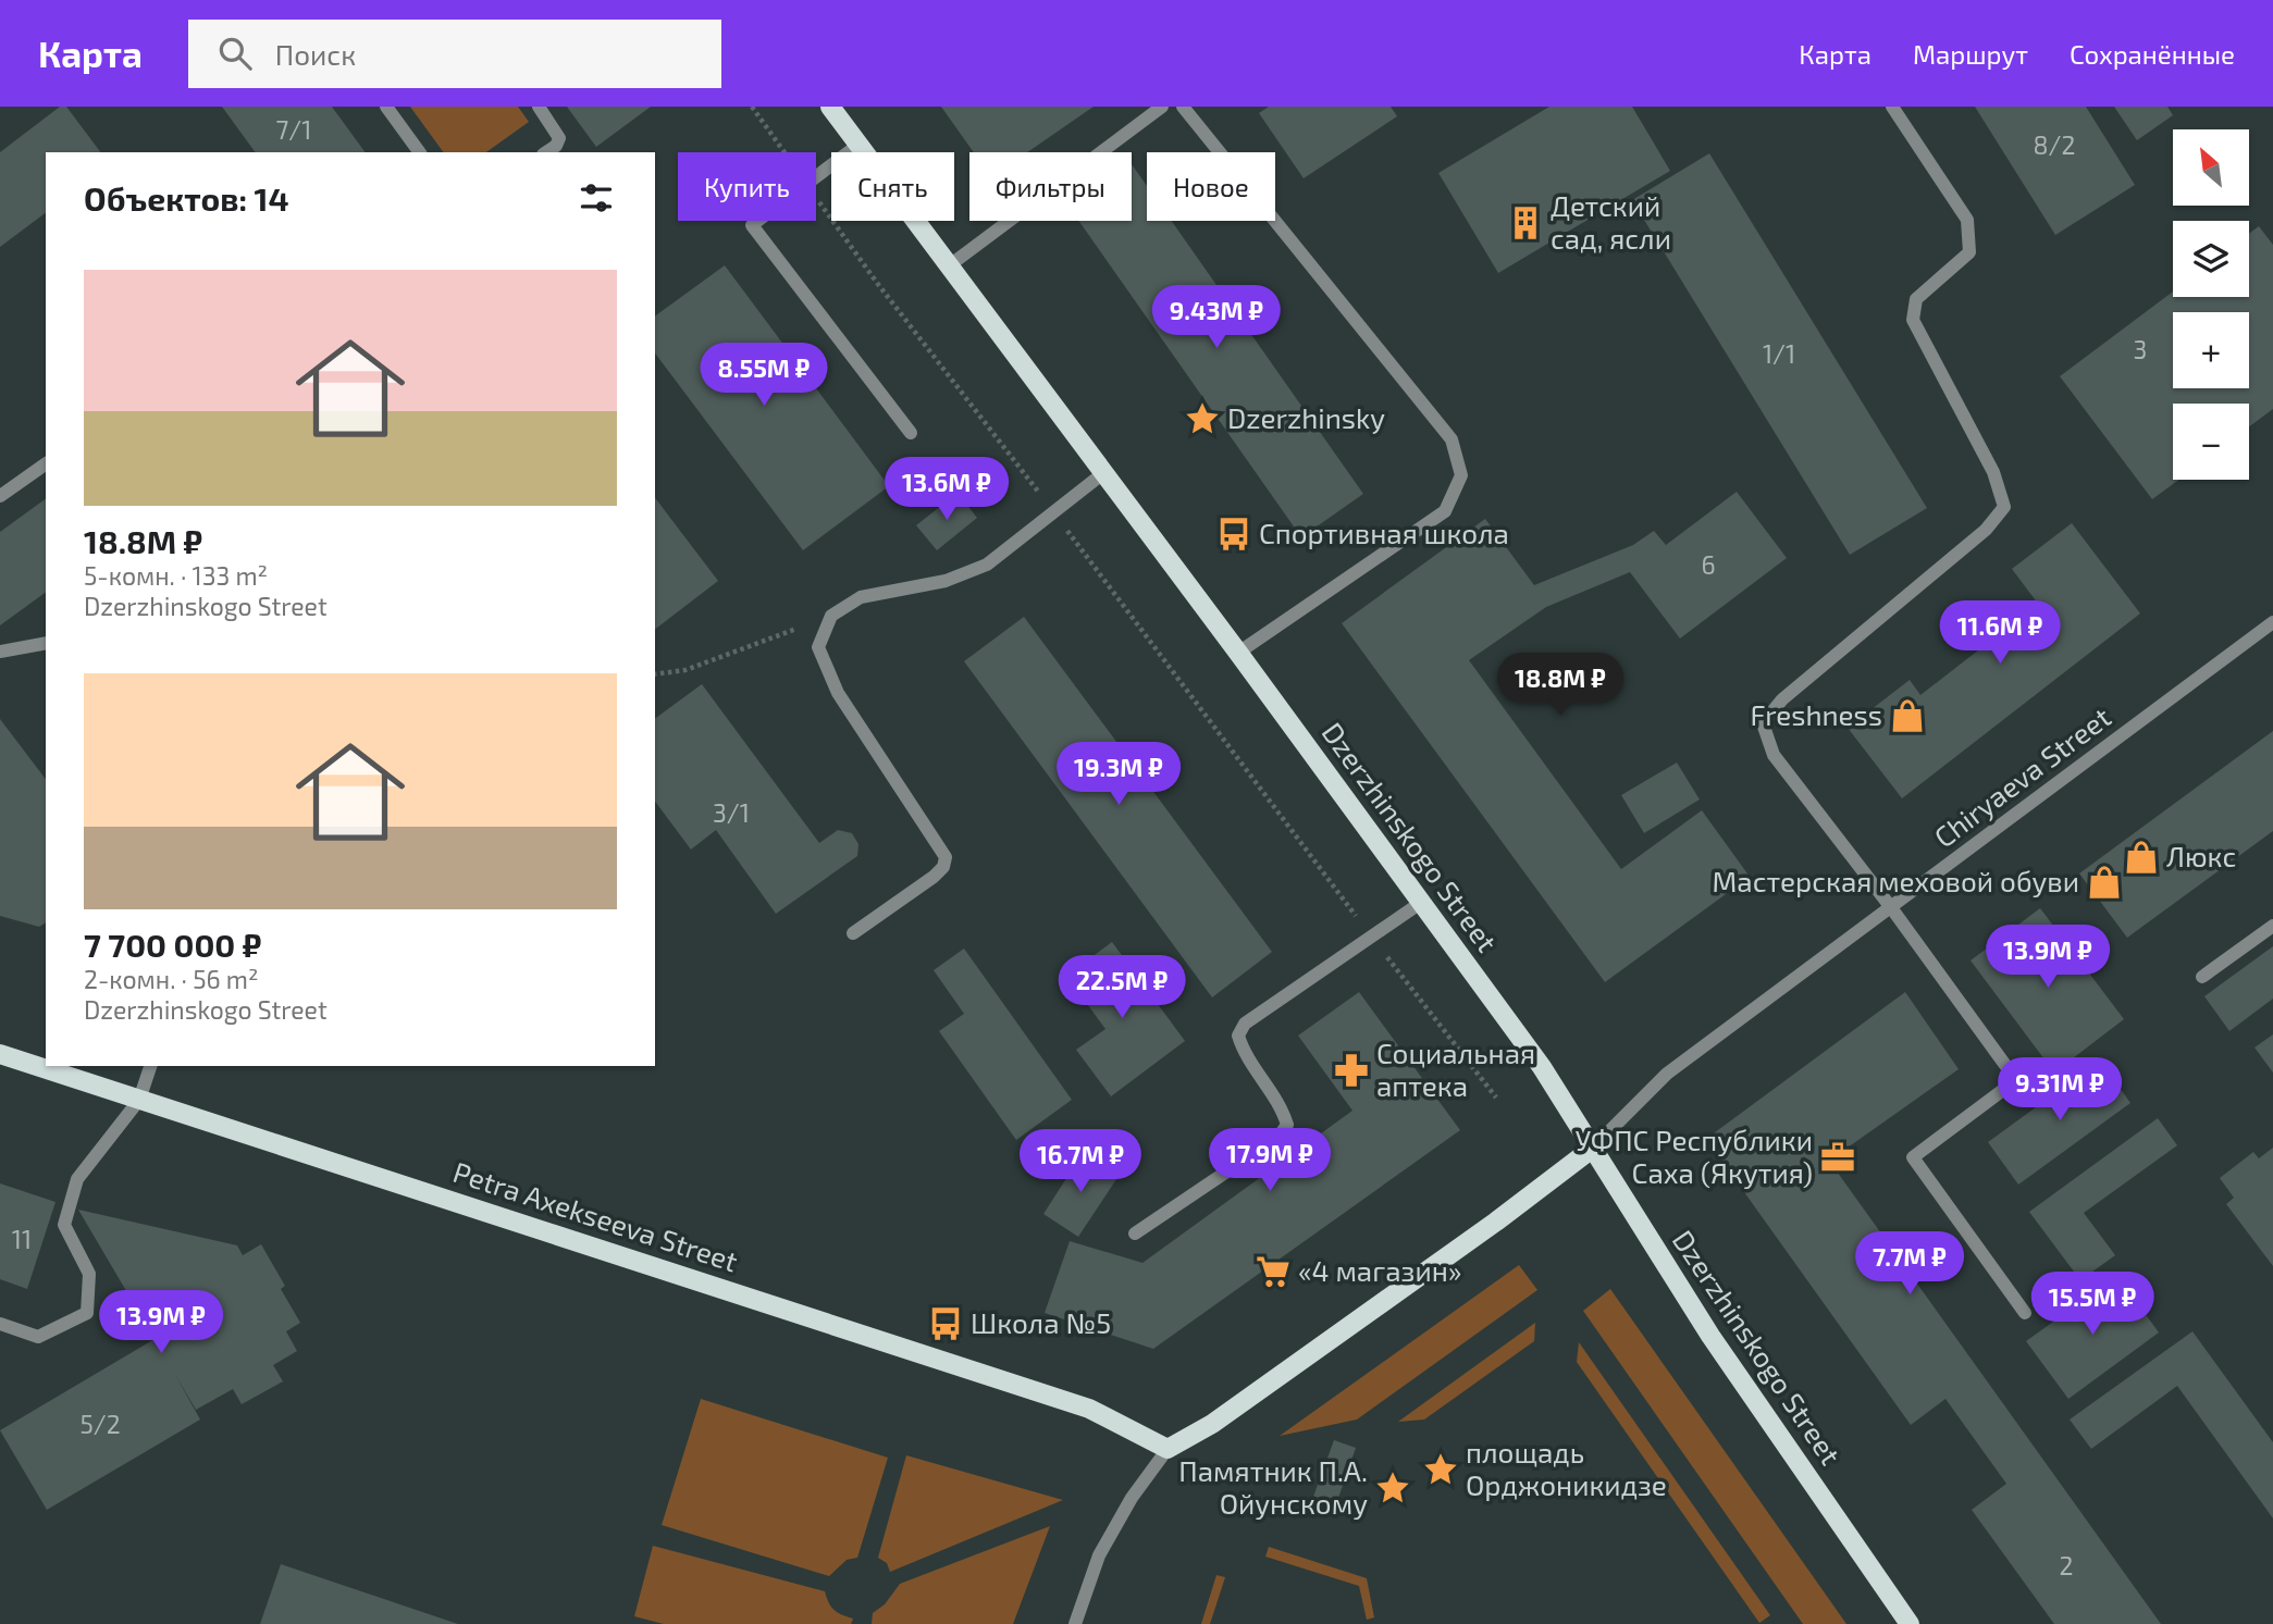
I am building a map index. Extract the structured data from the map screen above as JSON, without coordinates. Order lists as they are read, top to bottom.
{
  "streets": {
    "main road": ["Dzerzhinskogo Street", "Petra Axekseeva Street"],
    "street": ["Chiryaeva Street"]
  },
  "crossings": [
    ["Chiryaeva Street", "Dzerzhinskogo Street"]
  ],
  "places": {
    "building": ["Детский сад, ясли"],
    "place": ["Dzerzhinsky", "площадь Орджоникидзе", "Памятник П.А. Ойунскому"],
    "bus stop": ["Спортивная школа", "Школа №5"],
    "shop": ["Freshness", "Люкс", "Мастерская меховой обуви"],
    "pharmacy": ["Социальная аптека"],
    "office": ["УФПС Республики Саха (Якутия)"],
    "supermarket": ["«4 магазин»"]
  },
  "house_numbers": [
    "7/1",
    "8/2",
    "3",
    "1/1",
    "6",
    "3/1",
    "11",
    "5/2",
    "2"
  ],
  "north": "top left",
  "page": {
    "header": "Карта",
    "search": "Поиск",
    "nav": ["Карта", "Маршрут", "Сохранённые"],
    "map_buttons": ["+", "−"],
    "chip": [
      "Купить",
      "Снять",
      "Фильтры",
      "Новое"
    ],
    "heading": "Объектов: 14",
    "list": [
      {
        "name": "18.8M ₽",
        "note": "5-комн. · 133 m² · Dzerzhinskogo Street"
      },
      {
        "name": "7 700 000 ₽",
        "note": "2-комн. · 56 m² · Dzerzhinskogo Street"
      }
    ],
    "price": [
      "9.43M ₽",
      "8.55M ₽",
      "13.6M ₽",
      "11.6M ₽",
      "18.8M ₽",
      "19.3M ₽",
      "13.9M ₽",
      "22.5M ₽",
      "9.31M ₽",
      "17.9M ₽",
      "16.7M ₽",
      "7.7M ₽",
      "15.5M ₽",
      "13.9M ₽"
    ]
  }
}
